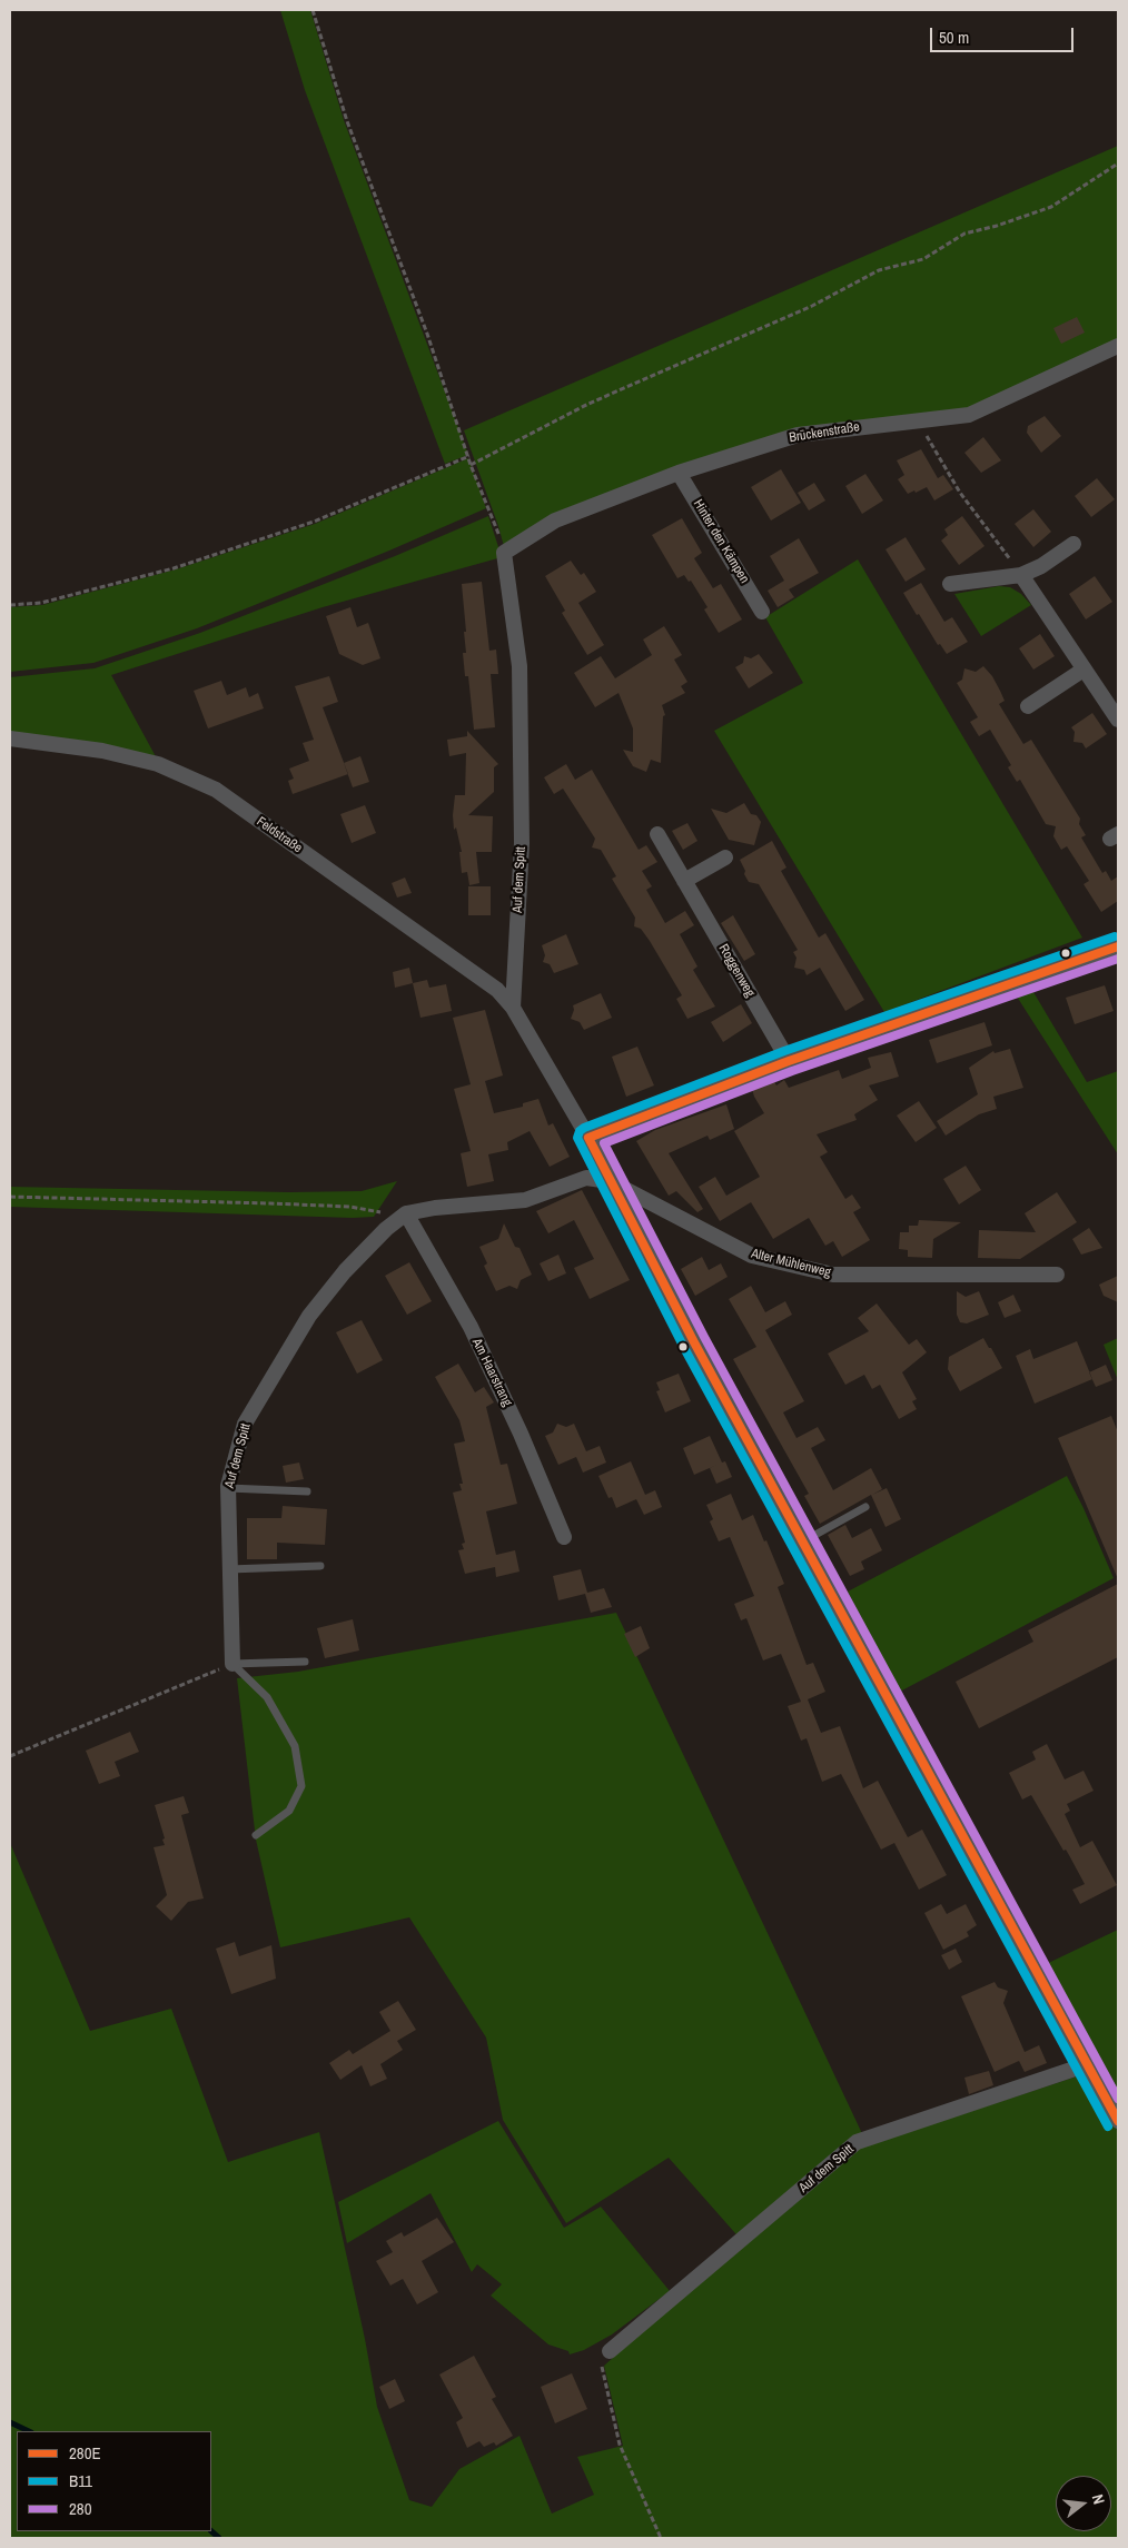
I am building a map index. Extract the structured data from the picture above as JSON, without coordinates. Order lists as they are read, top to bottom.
{
  "streets": {
    "street": [
      "Brückenstraße",
      "Hinter den Kämpen",
      "Feldstraße",
      "Auf dem Spitt",
      "Roggenweg",
      "Alter Mühlenweg",
      "Am Haarstrang"
    ]
  },
  "crossings": [
    ["Brückenstraße", "Hinter den Kämpen"],
    ["Brückenstraße", "Auf dem Spitt"],
    ["Feldstraße", "Auf dem Spitt"],
    ["Auf dem Spitt", "Am Haarstrang"]
  ],
  "lines": ["transit line B11", "transit line 280E", "transit line 280"],
  "legend": ["280E", "B11", "280"],
  "scale_bar": "50 m",
  "north": "right"
}
